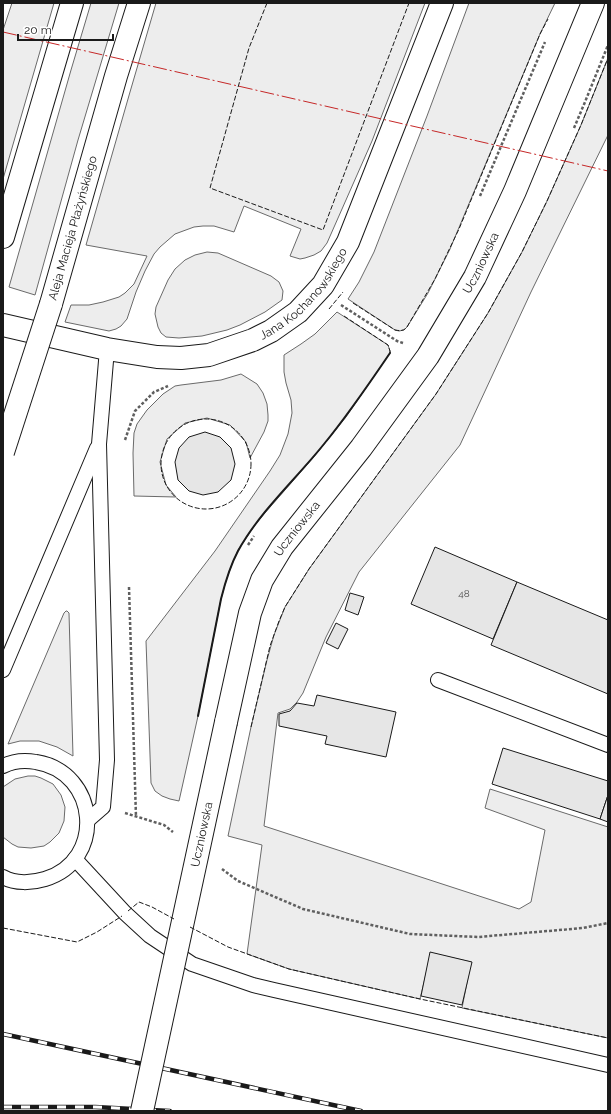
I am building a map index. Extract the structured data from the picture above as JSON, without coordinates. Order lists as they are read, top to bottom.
{
  "streets": {
    "street": ["Aleja Macieja Płażyńskiego", "Uczniowska", "Jana Kochanowskiego"]
  },
  "house_numbers": ["48"],
  "scale_bar": "20 m"
}
